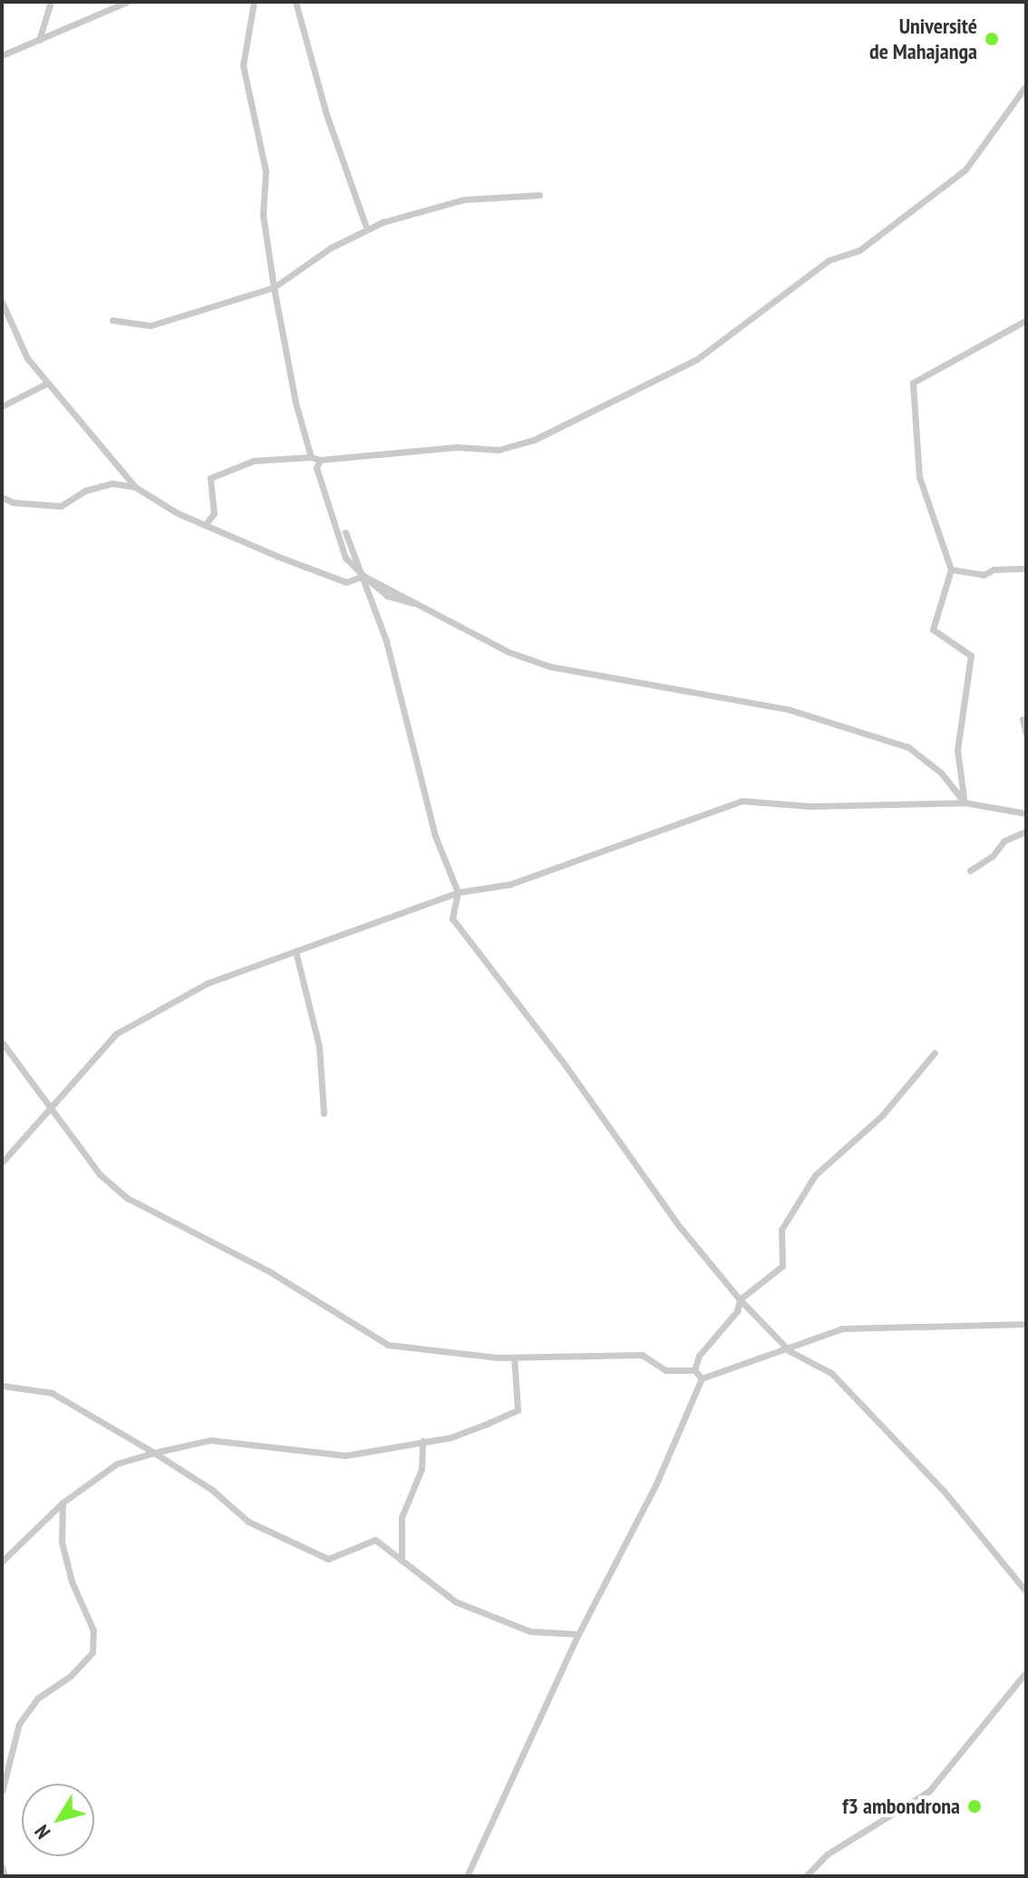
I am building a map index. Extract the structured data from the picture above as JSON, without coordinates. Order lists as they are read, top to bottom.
{
  "places": ["Université de Mahajanga", "f3 ambondrona"],
  "north": "bottom left"
}
